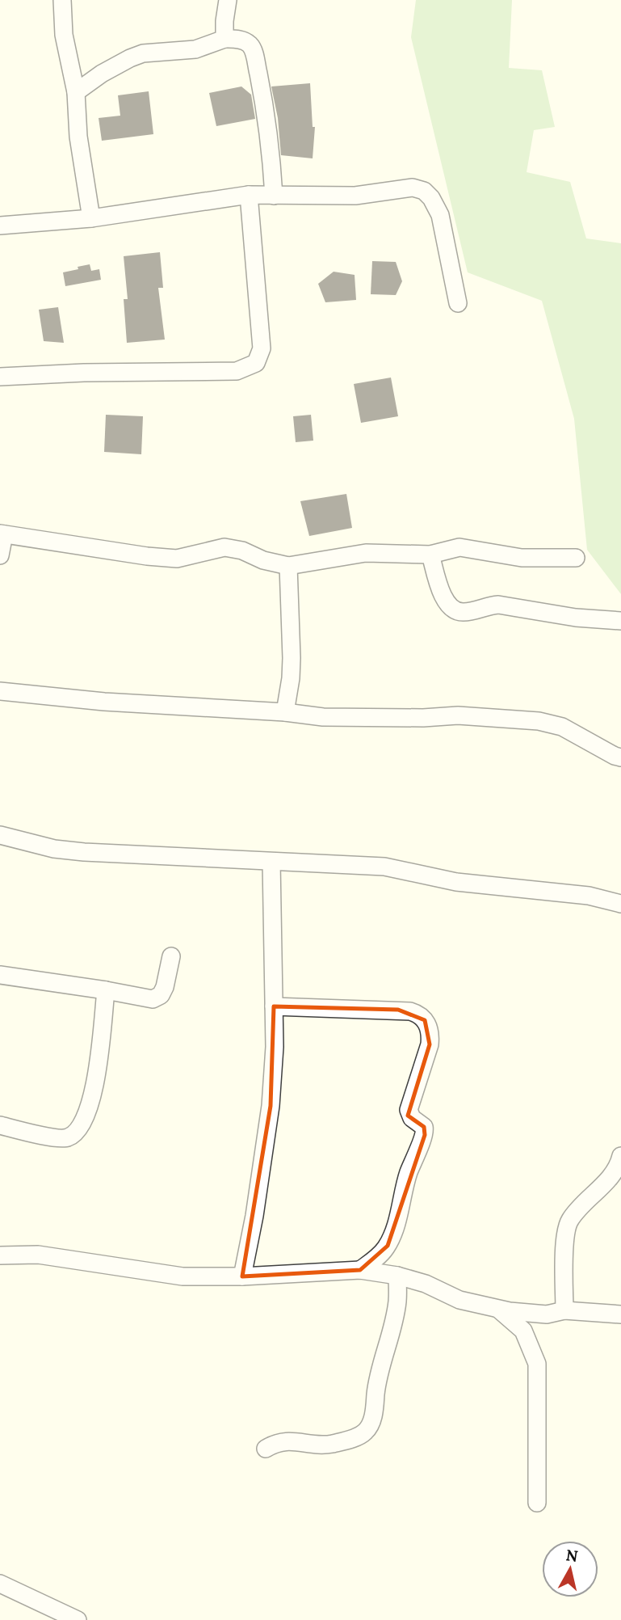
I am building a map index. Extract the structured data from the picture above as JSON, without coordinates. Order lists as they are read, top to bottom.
{
  "north": "top"
}
